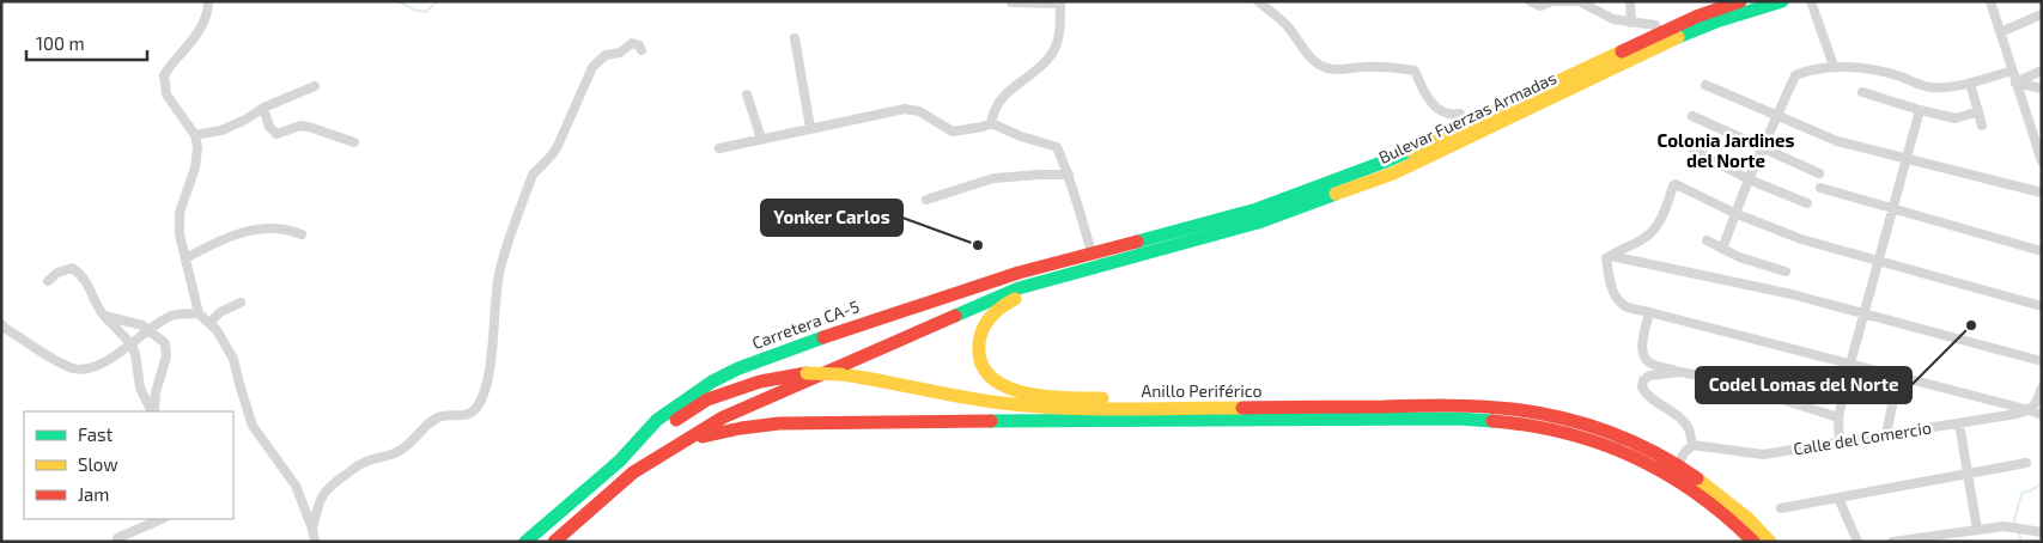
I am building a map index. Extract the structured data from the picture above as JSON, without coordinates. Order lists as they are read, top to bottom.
{
  "streets": {
    "highway": ["Bulevar Fuerzas Armadas", "Carretera CA-5", "Anillo Periférico"],
    "street": ["Calle del Comercio"]
  },
  "crossings": [
    ["Bulevar Fuerzas Armadas", "Carretera CA-5"],
    ["Carretera CA-5", "Anillo Periférico"]
  ],
  "districts": ["Colonia Jardines del Norte"],
  "places": ["Yonker Carlos", "Codel Lomas del Norte"],
  "legend": ["Fast", "Slow", "Jam"],
  "scale_bar": "100 m"
}
